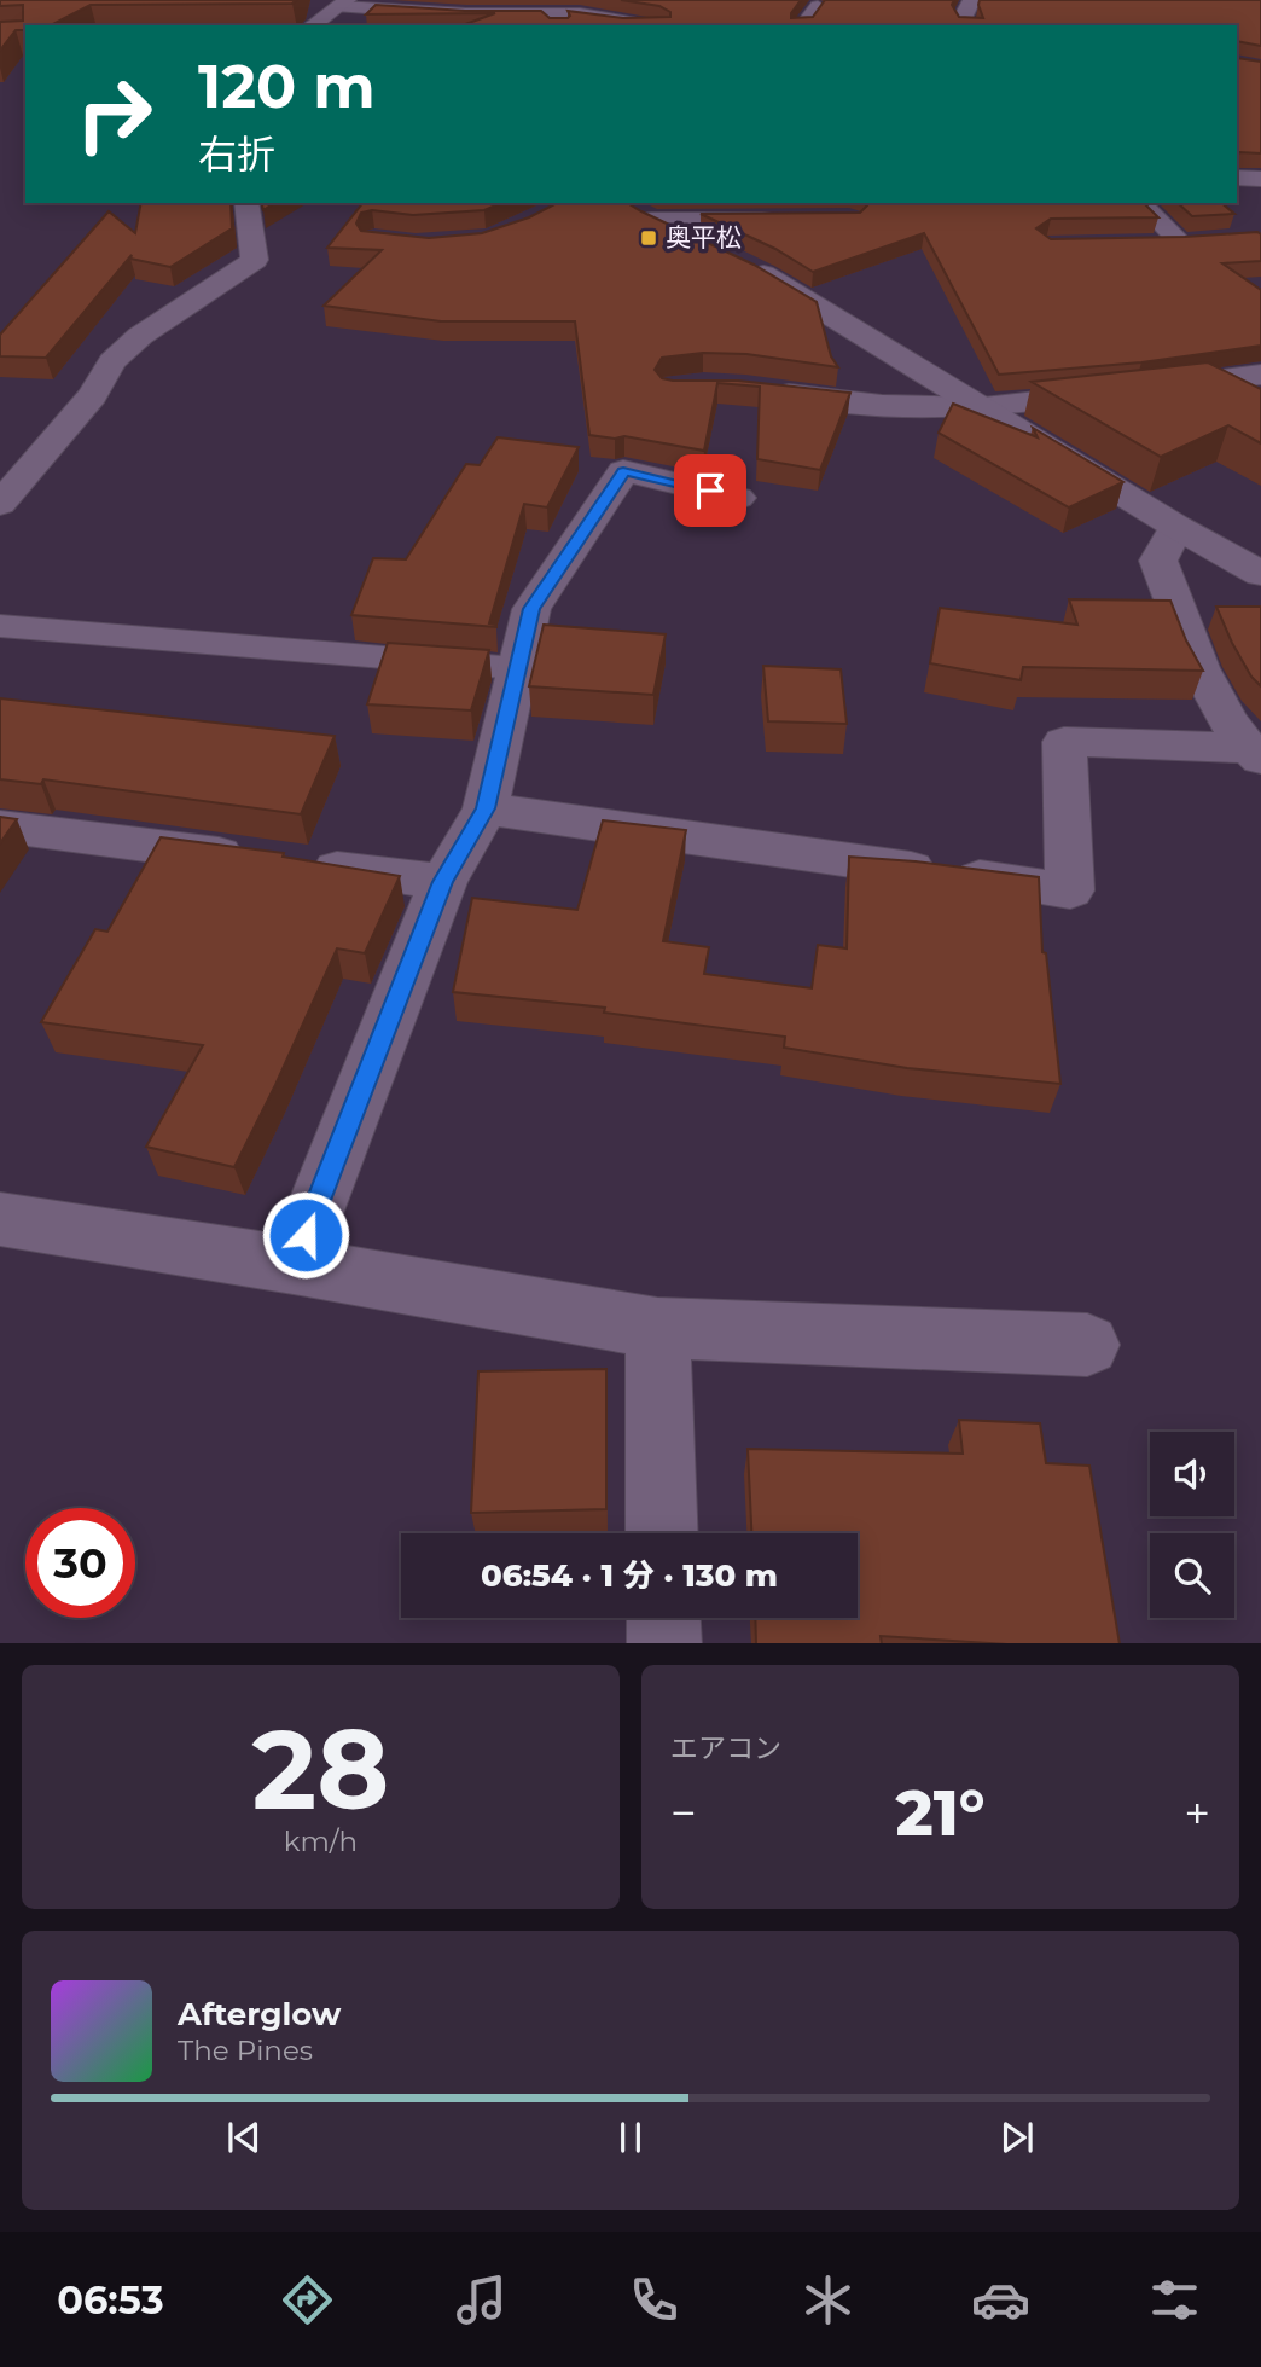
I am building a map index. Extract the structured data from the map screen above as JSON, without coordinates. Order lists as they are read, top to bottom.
{
  "places": {
    "transit": ["奥平松"]
  },
  "page": {
    "turn": ["120 m", "右折"],
    "limit": "30",
    "trip": "06:54 · 1 分 · 130 m",
    "tile": [
      ["28", "km/h"],
      "エアコン"
    ],
    "heat": ["−", "21°", "+"],
    "song": ["Afterglow", "The Pines"],
    "tabs": "06:53"
  }
}
